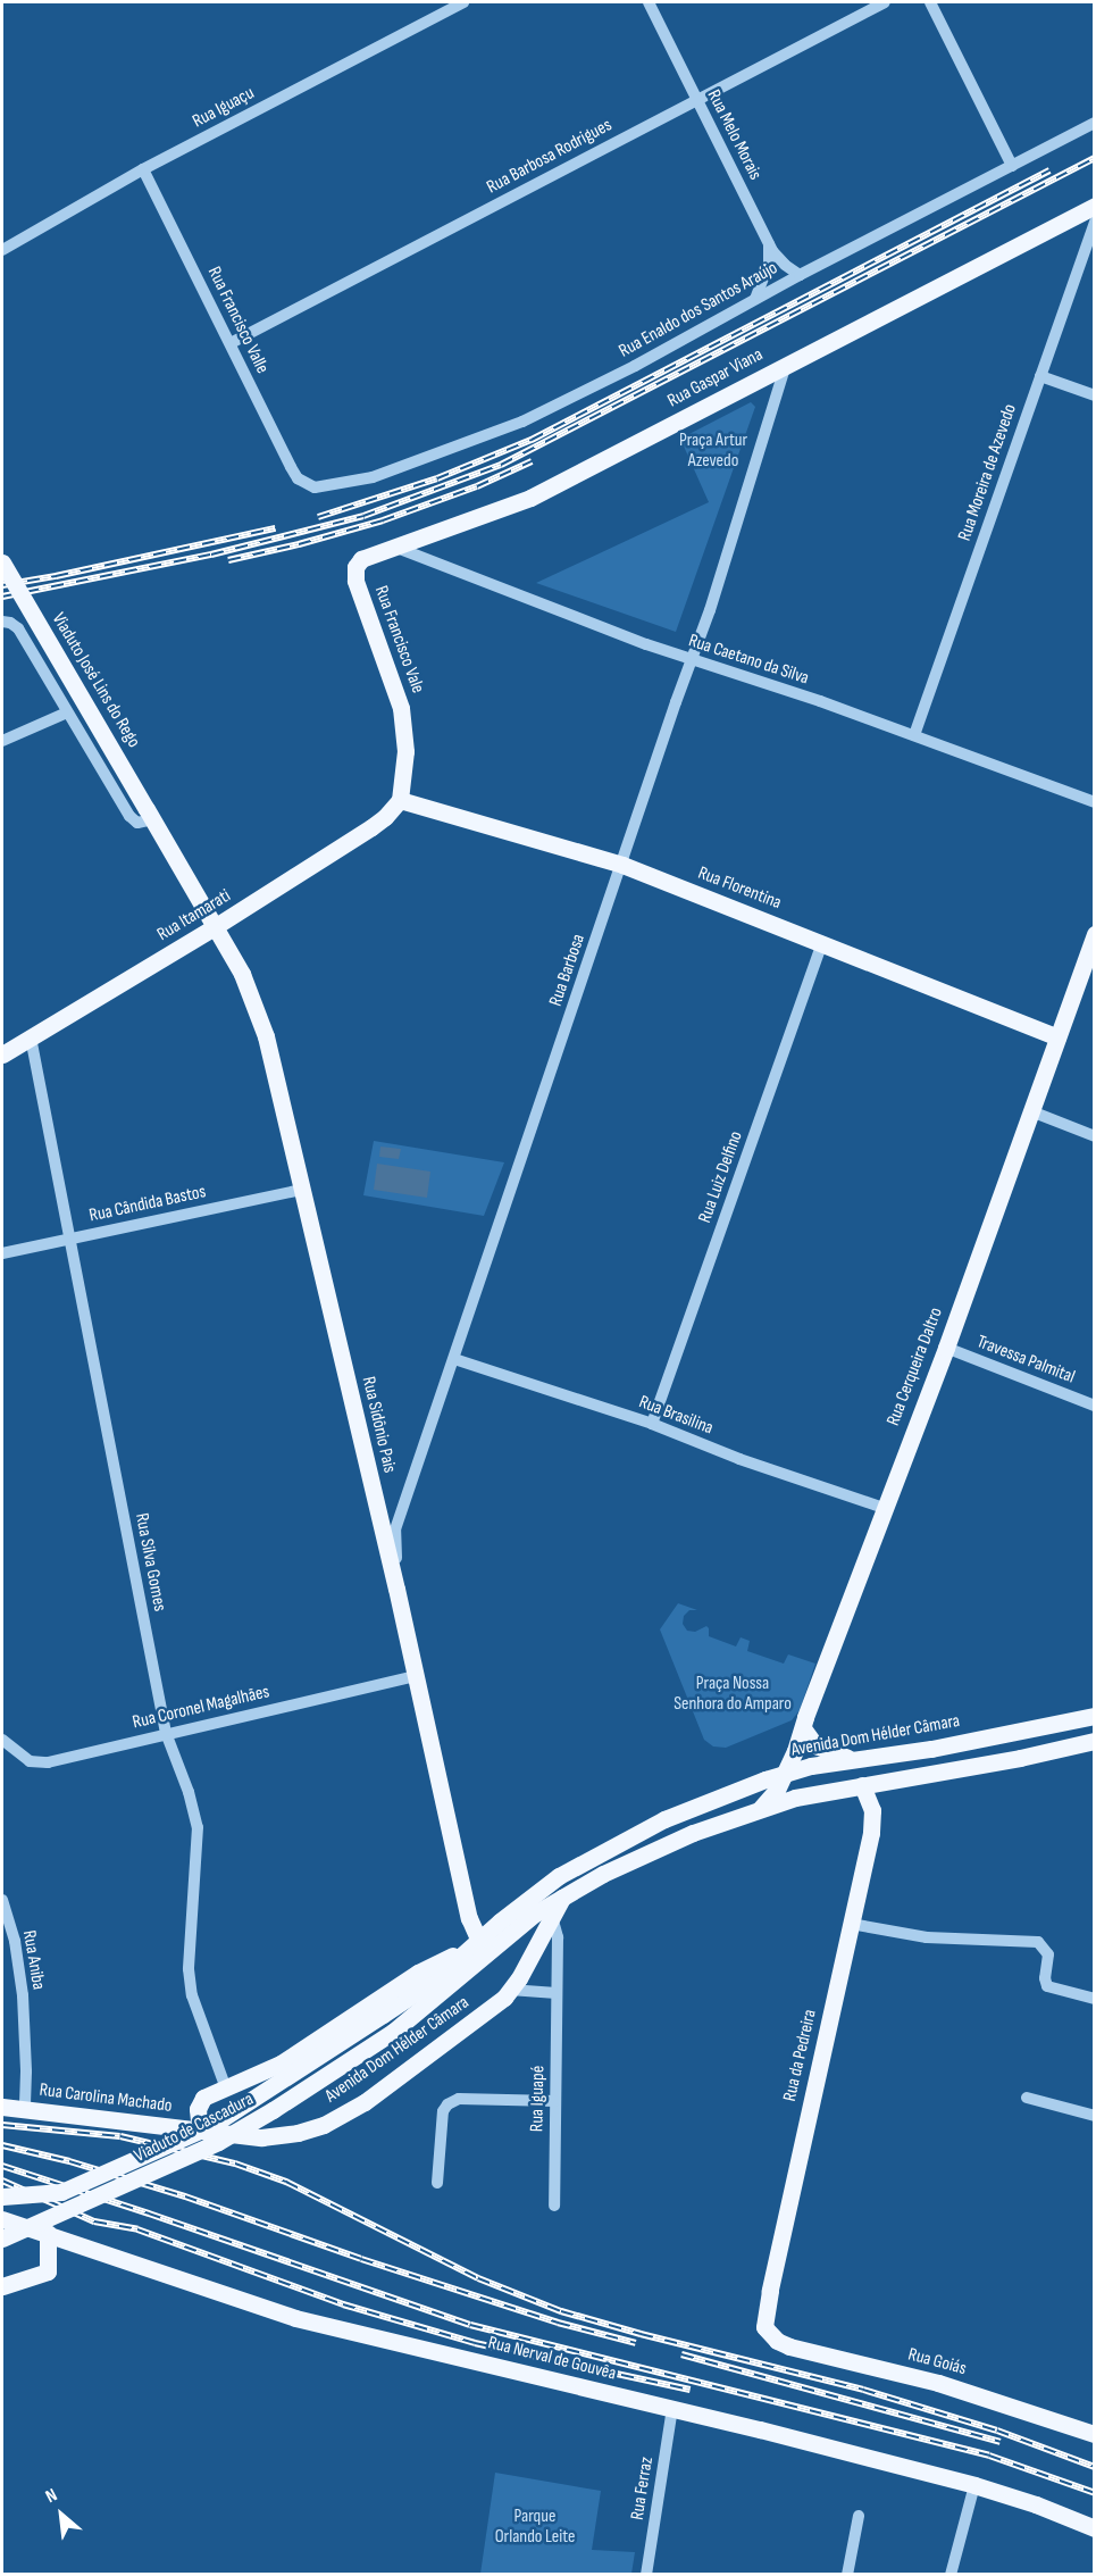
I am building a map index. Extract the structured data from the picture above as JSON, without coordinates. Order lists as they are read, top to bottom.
{
  "streets": {
    "main road": [
      "Rua Gaspar Viana",
      "Rua Francisco Vale",
      "Viaduto José Lins do Rego",
      "Rua Florentina",
      "Rua Itamarati",
      "Rua Cerqueira Daltro",
      "Rua Sidônio Pais",
      "Avenida Dom Hélder Câmara",
      "Rua da Pedreira",
      "Rua Carolina Machado",
      "Viaduto de Cascadura",
      "Rua Nerval de Gouvêa",
      "Rua Goiás"
    ],
    "street": [
      "Rua Iguaçu",
      "Rua Melo Morais",
      "Rua Barbosa Rodrigues",
      "Rua Enaldo dos Santos Araújo",
      "Rua Francisco Valle",
      "Rua Moreira de Azevedo",
      "Rua Caetano da Silva",
      "Rua Barbosa",
      "Rua Luiz Delfino",
      "Rua Cândida Bastos",
      "Travessa Palmital",
      "Rua Brasilina",
      "Rua Silva Gomes",
      "Rua Coronel Magalhães",
      "Rua Aniba",
      "Rua Iguapé",
      "Rua Ferraz"
    ]
  },
  "crossings": [
    ["Rua Iguaçu", "Rua Francisco Valle"],
    ["Rua Melo Morais", "Rua Barbosa Rodrigues"],
    ["Rua Melo Morais", "Rua Enaldo dos Santos Araújo"],
    ["Rua Barbosa Rodrigues", "Rua Francisco Valle"],
    ["Rua Enaldo dos Santos Araújo", "Rua Francisco Valle"],
    ["Rua Gaspar Viana", "Rua Francisco Vale"],
    ["Rua Gaspar Viana", "Rua Caetano da Silva"],
    ["Rua Gaspar Viana", "Rua Barbosa"],
    ["Rua Moreira de Azevedo", "Rua Caetano da Silva"],
    ["Rua Francisco Vale", "Rua Florentina"],
    ["Rua Francisco Vale", "Rua Itamarati"],
    ["Rua Caetano da Silva", "Rua Barbosa"],
    ["Viaduto José Lins do Rego", "Rua Itamarati"],
    ["Viaduto José Lins do Rego", "Rua Sidônio Pais"],
    ["Rua Florentina", "Rua Itamarati"],
    ["Rua Florentina", "Rua Barbosa"],
    ["Rua Florentina", "Rua Luiz Delfino"],
    ["Rua Florentina", "Rua Cerqueira Daltro"],
    ["Rua Itamarati", "Rua Sidônio Pais"],
    ["Rua Itamarati", "Rua Silva Gomes"],
    ["Rua Barbosa", "Rua Brasilina"],
    ["Rua Barbosa", "Rua Sidônio Pais"],
    ["Rua Luiz Delfino", "Rua Brasilina"],
    ["Rua Cândida Bastos", "Rua Sidônio Pais"],
    ["Rua Cândida Bastos", "Rua Silva Gomes"],
    ["Travessa Palmital", "Rua Cerqueira Daltro"],
    ["Rua Cerqueira Daltro", "Rua Brasilina"],
    ["Rua Cerqueira Daltro", "Avenida Dom Hélder Câmara"],
    ["Rua Sidônio Pais", "Rua Coronel Magalhães"],
    ["Rua Sidônio Pais", "Avenida Dom Hélder Câmara"],
    ["Rua Silva Gomes", "Rua Coronel Magalhães"],
    ["Rua Silva Gomes", "Avenida Dom Hélder Câmara"],
    ["Avenida Dom Hélder Câmara", "Rua da Pedreira"],
    ["Avenida Dom Hélder Câmara", "Rua Carolina Machado"],
    ["Avenida Dom Hélder Câmara", "Rua Iguapé"],
    ["Avenida Dom Hélder Câmara", "Viaduto de Cascadura"],
    ["Rua Aniba", "Rua Carolina Machado"],
    ["Rua da Pedreira", "Rua Goiás"],
    ["Rua Nerval de Gouvêa", "Rua Ferraz"]
  ],
  "parks": ["Praça Artur Azevedo", "Praça Nossa Senhora do Amparo", "Parque Orlando Leite"],
  "north": "top left"
}
